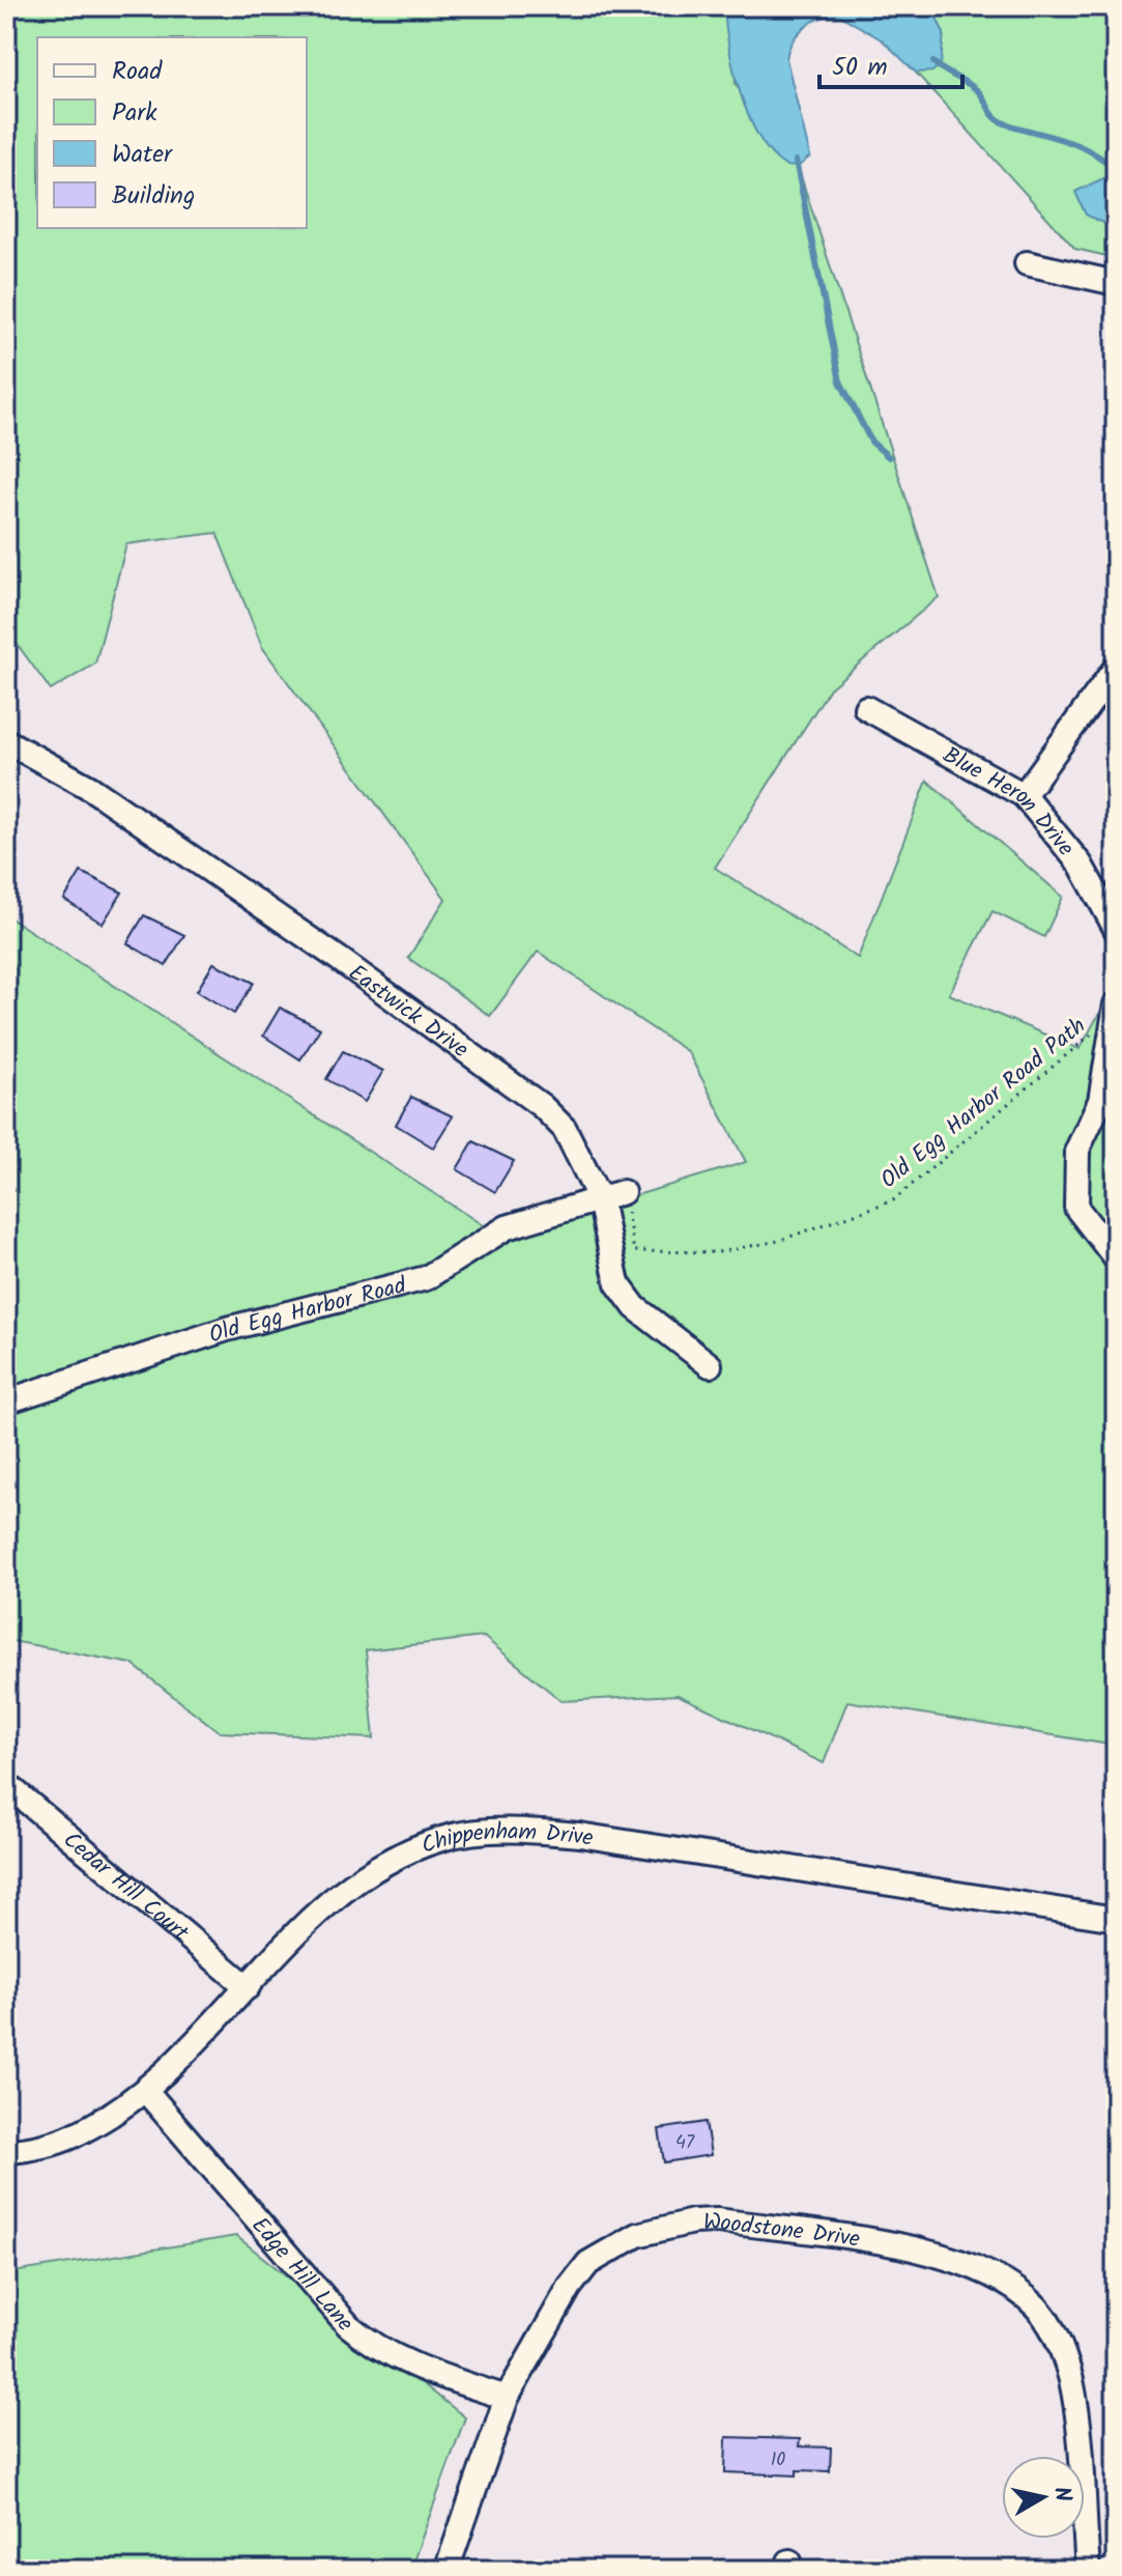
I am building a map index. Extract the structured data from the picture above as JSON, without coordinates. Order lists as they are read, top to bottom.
{
  "streets": {
    "street": [
      "Blue Heron Drive",
      "Eastwick Drive",
      "Old Egg Harbor Road",
      "Chippenham Drive",
      "Cedar Hill Court",
      "Woodstone Drive",
      "Edge Hill Lane"
    ],
    "path": ["Old Egg Harbor Road Path"]
  },
  "crossings": [
    ["Eastwick Drive", "Old Egg Harbor Road"],
    ["Old Egg Harbor Road Path", "Old Egg Harbor Road"],
    ["Chippenham Drive", "Cedar Hill Court"],
    ["Chippenham Drive", "Edge Hill Lane"],
    ["Woodstone Drive", "Edge Hill Lane"]
  ],
  "house_numbers": ["47", "10"],
  "legend": [
    "Road",
    "Park",
    "Water",
    "Building"
  ],
  "scale_bar": "50 m",
  "north": "right"
}
